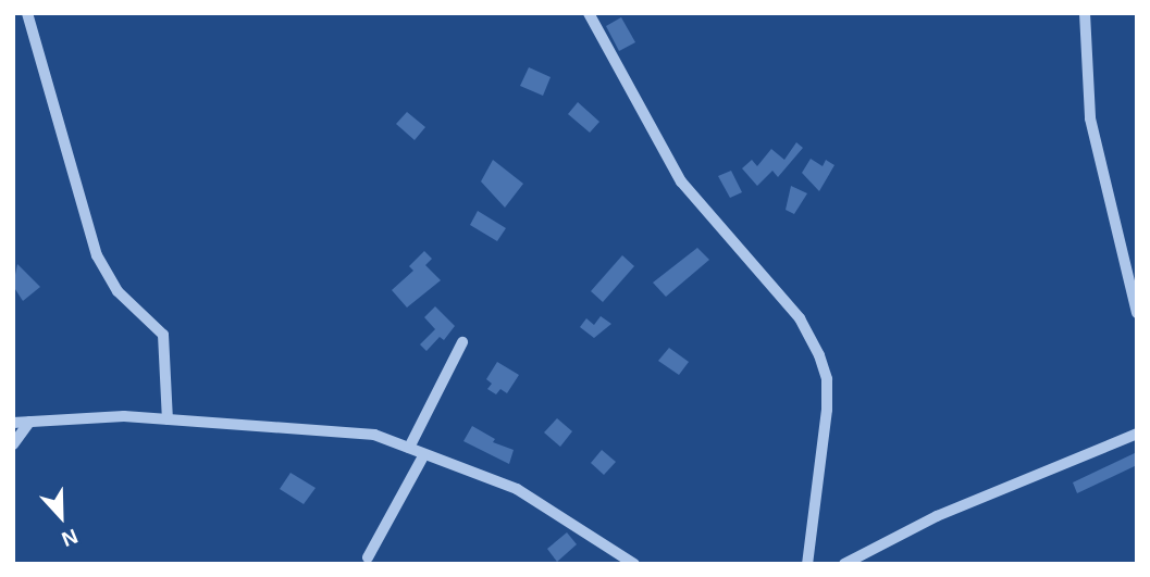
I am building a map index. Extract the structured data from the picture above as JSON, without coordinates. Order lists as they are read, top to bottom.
{
  "north": "bottom"
}
